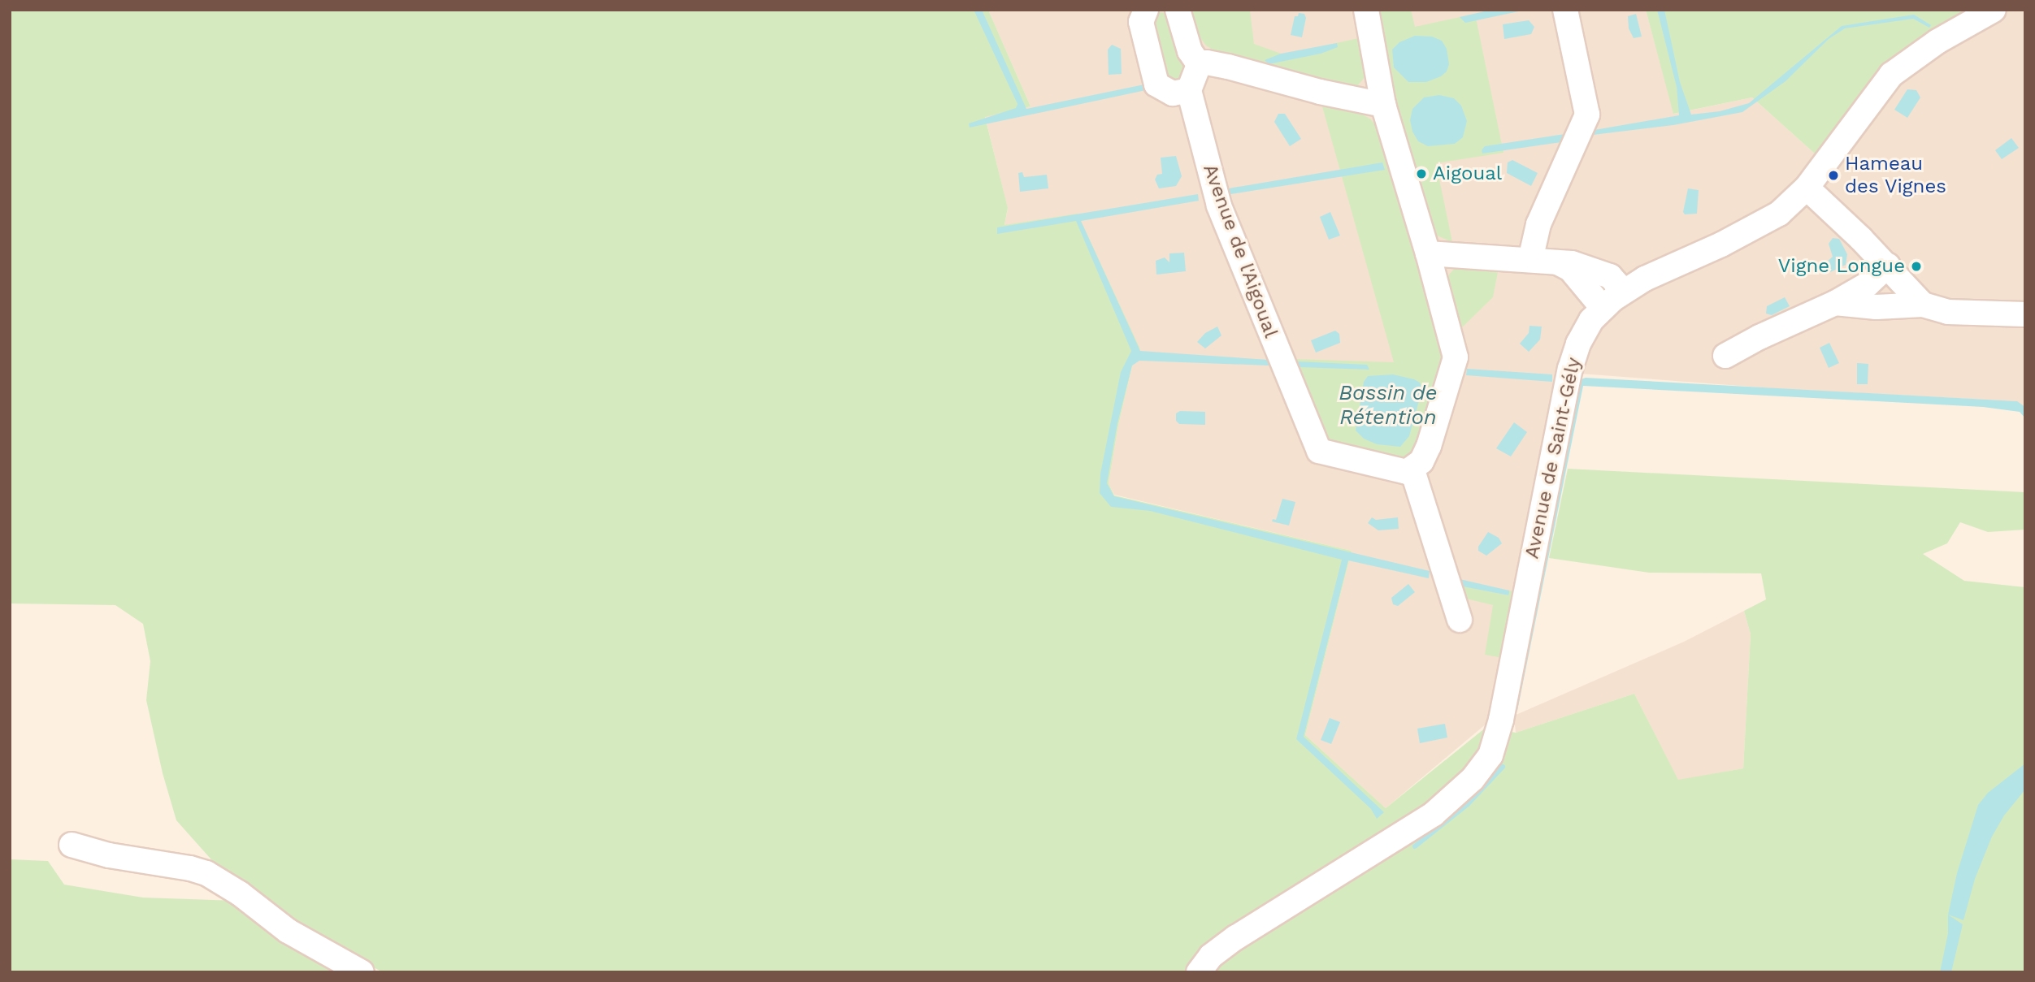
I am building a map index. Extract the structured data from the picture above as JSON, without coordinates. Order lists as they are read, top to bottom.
{
  "streets": {
    "street": ["Avenue de l'Aigoual", "Avenue de Saint-Gély"]
  },
  "water": ["Bassin de Rétention"],
  "places": ["Aigoual", "Hameau des Vignes", "Vigne Longue"]
}
